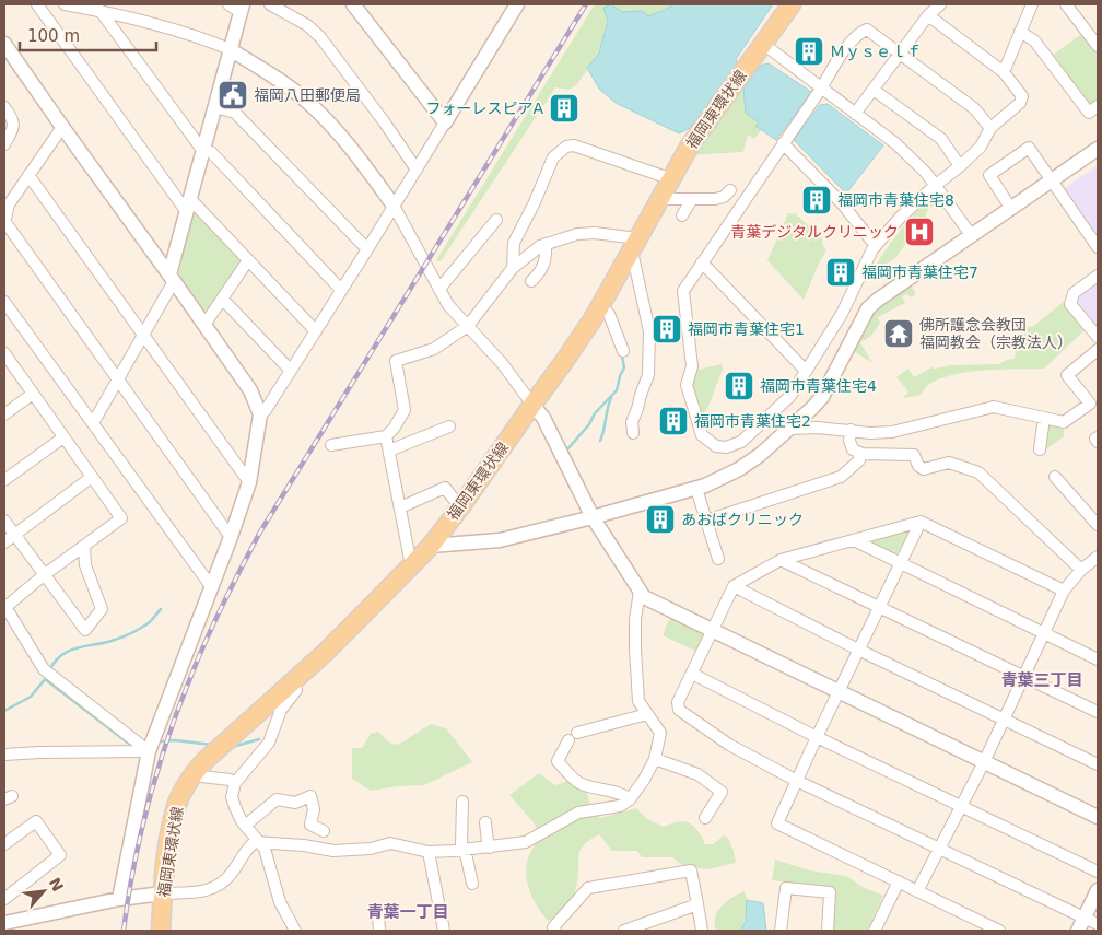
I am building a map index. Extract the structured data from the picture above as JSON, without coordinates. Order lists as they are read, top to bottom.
{
  "streets": {
    "main road": ["福岡東環状線"]
  },
  "districts": ["青葉三丁目", "青葉一丁目"],
  "places": {
    "building": [
      "Ｍｙｓｅｌｆ",
      "フォーレスピアA",
      "福岡市青葉住宅8",
      "福岡市青葉住宅7",
      "福岡市青葉住宅1",
      "福岡市青葉住宅4",
      "福岡市青葉住宅2",
      "あおばクリニック"
    ],
    "public building": ["福岡八田郵便局"],
    "hospital": ["青葉デジタルクリニック"],
    "temple": ["佛所護念会教団 福岡教会（宗教法人）"]
  },
  "scale_bar": "100 m",
  "north": "top right"
}
